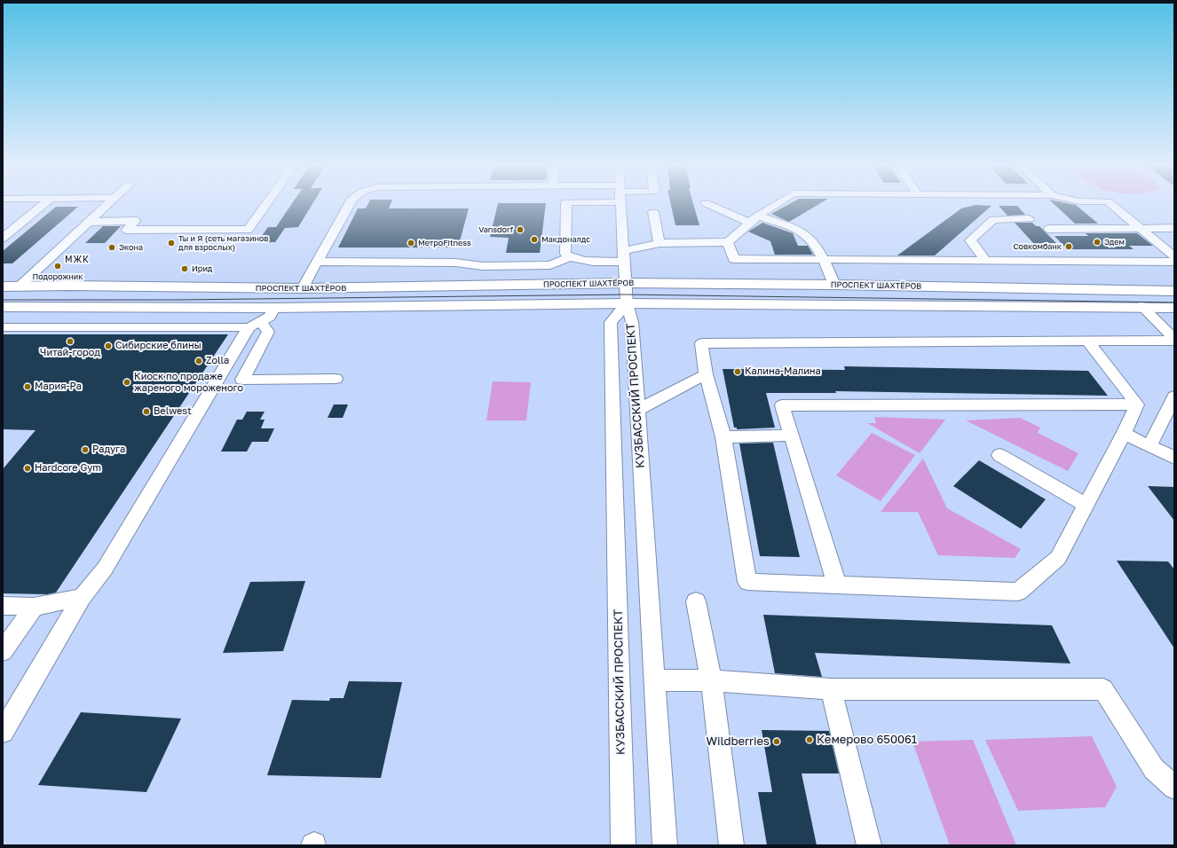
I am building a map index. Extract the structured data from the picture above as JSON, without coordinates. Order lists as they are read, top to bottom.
{
  "streets": {
    "main road": ["ПРОСПЕКТ ШАХТЁРОВ"],
    "street": ["КУЗБАССКИЙ ПРОСПЕКТ"]
  },
  "crossings": [
    ["ПРОСПЕКТ ШАХТЁРОВ", "КУЗБАССКИЙ ПРОСПЕКТ"]
  ],
  "districts": ["МЖК"],
  "places": [
    "Vansdorf",
    "Макдоналдс",
    "Эдем",
    "Ты и Я (сеть магазинов для взрослых)",
    "МетроFitness",
    "Совкомбанк",
    "Экона",
    "Подорожник",
    "Ирид",
    "Читай-город",
    "Сибирские блины",
    "Zolla",
    "Калина-Малина",
    "Киоск по продаже жареного мороженого",
    "Мария-Ра",
    "Belwest",
    "Радуга",
    "Hardcore Gym",
    "Кемерово 650061",
    "Wildberries"
  ]
}
